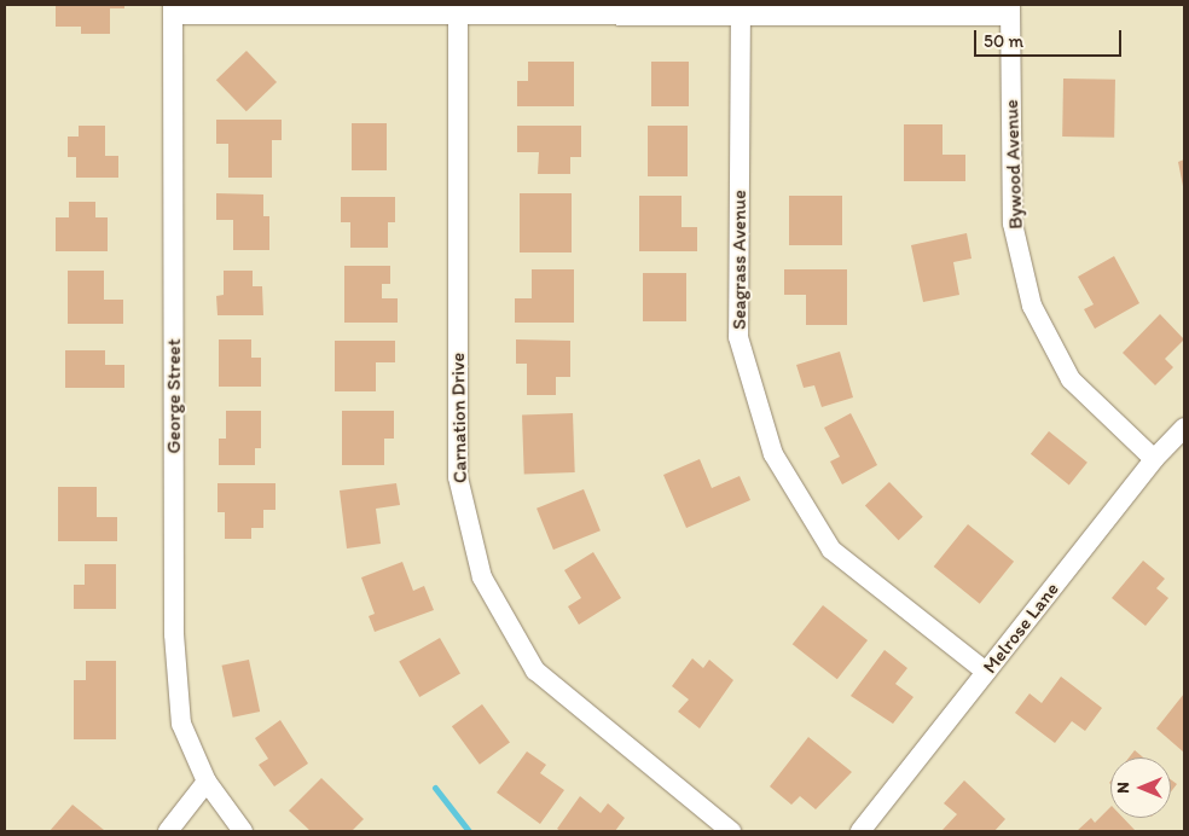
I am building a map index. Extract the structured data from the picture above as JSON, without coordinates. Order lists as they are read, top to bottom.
{
  "streets": {
    "street": [
      "Bywood Avenue",
      "Seagrass Avenue",
      "George Street",
      "Carnation Drive",
      "Melrose Lane"
    ]
  },
  "crossings": [
    ["Bywood Avenue", "Melrose Lane"],
    ["Seagrass Avenue", "Melrose Lane"]
  ],
  "scale_bar": "50 m",
  "north": "left"
}
